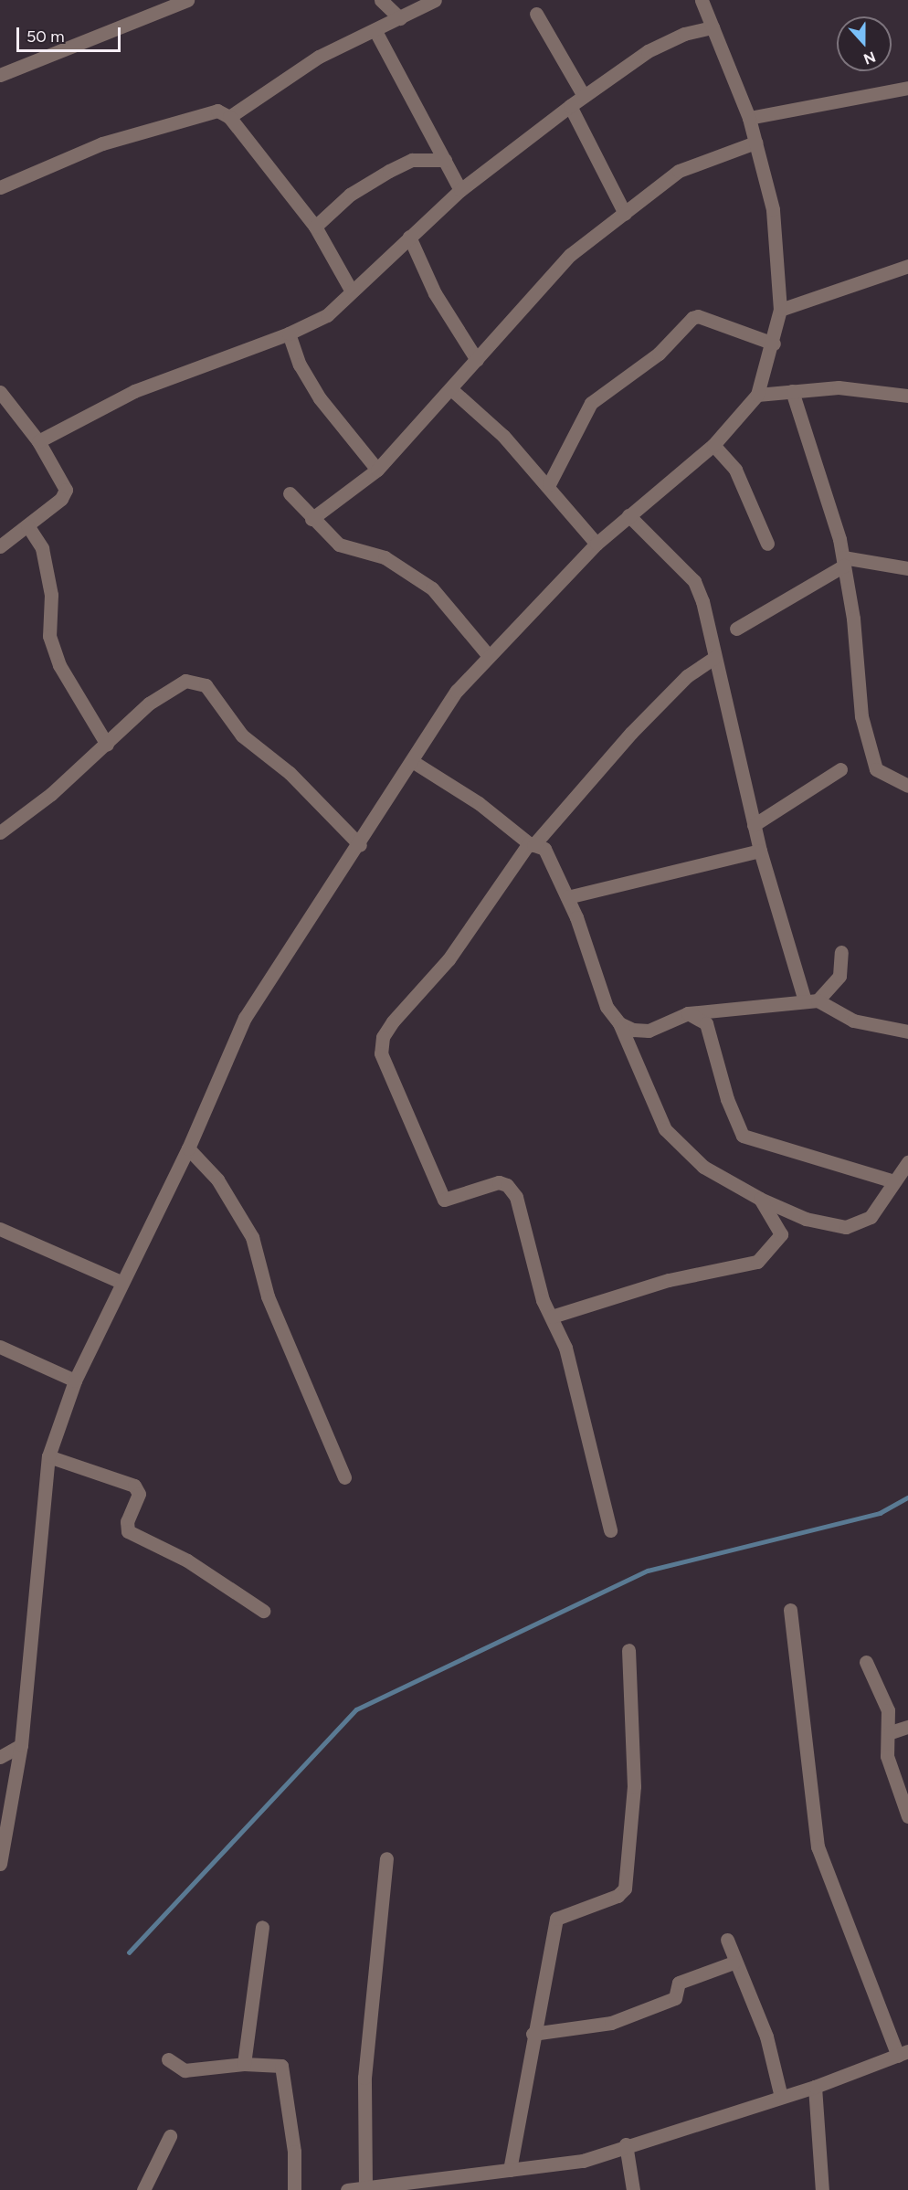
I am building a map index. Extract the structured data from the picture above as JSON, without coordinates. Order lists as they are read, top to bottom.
{
  "scale_bar": "50 m",
  "north": "bottom"
}
